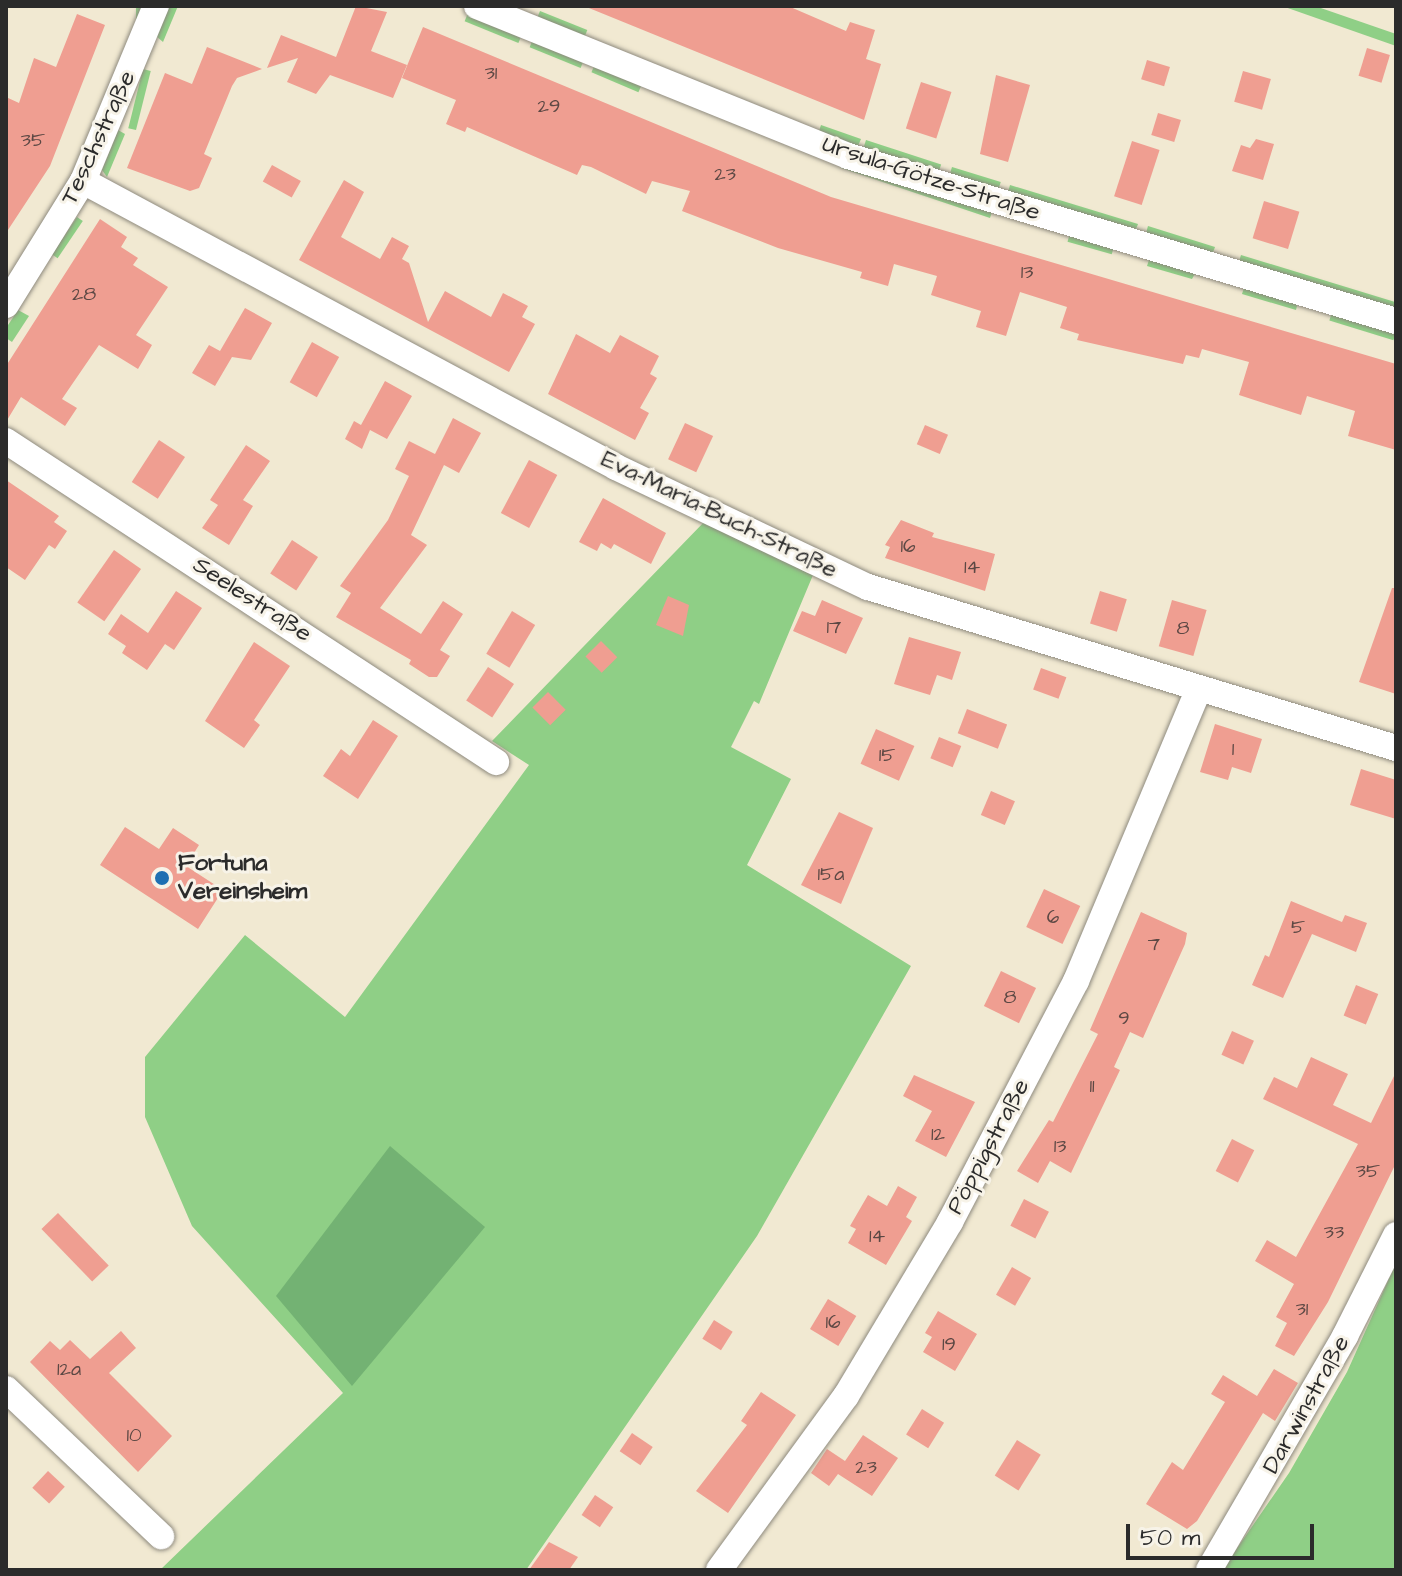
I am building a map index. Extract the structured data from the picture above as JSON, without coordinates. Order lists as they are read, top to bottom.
{
  "streets": {
    "street": [
      "Teschstraße",
      "Ursula-Götze-Straße",
      "Eva-Maria-Buch-Straße",
      "Seelestraße",
      "Pöppigstraße",
      "Darwinstraße"
    ]
  },
  "crossings": [
    ["Teschstraße", "Eva-Maria-Buch-Straße"],
    ["Eva-Maria-Buch-Straße", "Pöppigstraße"]
  ],
  "places": ["Fortuna Vereinsheim"],
  "house_numbers": [
    "31",
    "29",
    "35",
    "23",
    "13",
    "28",
    "16",
    "14",
    "17",
    "8",
    "1",
    "15",
    "15a",
    "6",
    "5",
    "7",
    "8",
    "9",
    "11",
    "12",
    "13",
    "35",
    "33",
    "14",
    "31",
    "16",
    "19",
    "12a",
    "10",
    "23"
  ],
  "scale_bar": "50 m"
}
